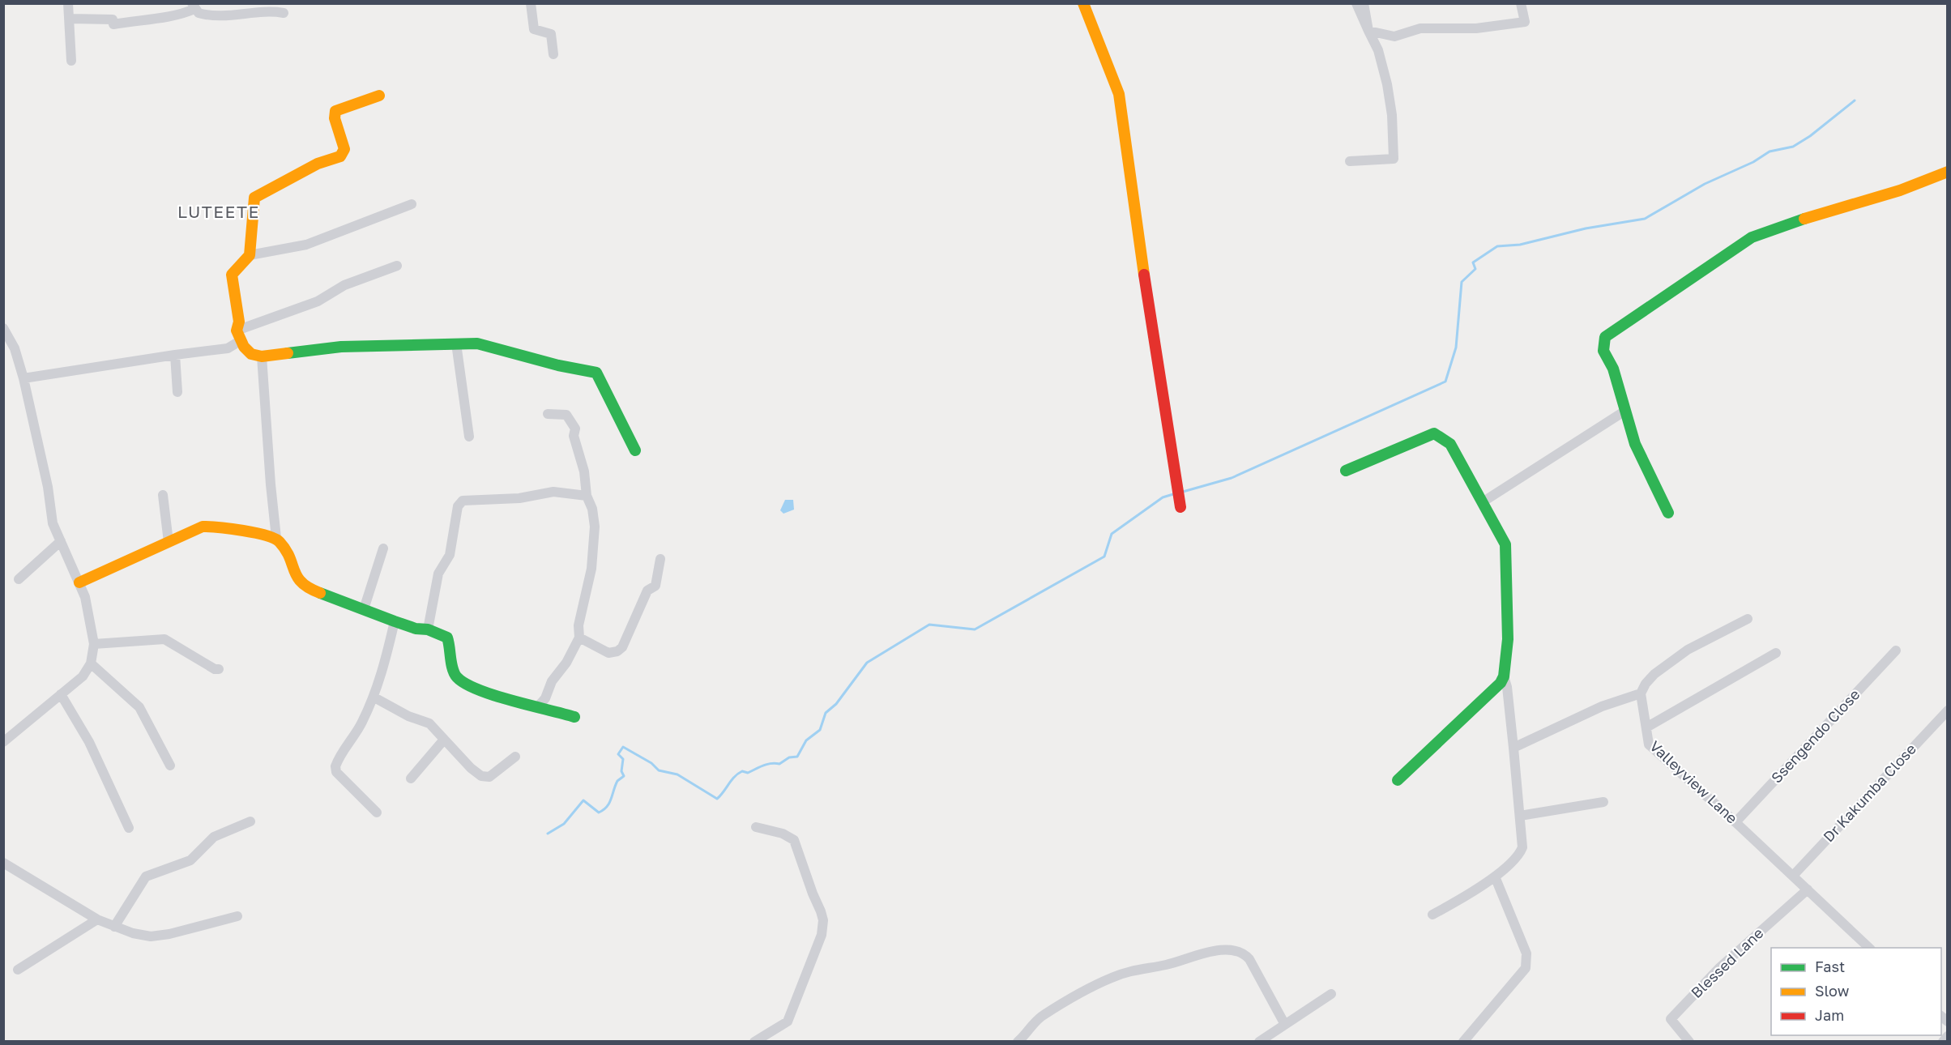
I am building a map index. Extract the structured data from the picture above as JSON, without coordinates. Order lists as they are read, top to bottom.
{
  "streets": {
    "street": [
      "Ssengendo Close",
      "Valleyview Lane",
      "Dr Kakumba Close",
      "Blessed Lane"
    ]
  },
  "crossings": [
    ["Ssengendo Close", "Valleyview Lane"],
    ["Valleyview Lane", "Dr Kakumba Close"],
    ["Valleyview Lane", "Blessed Lane"]
  ],
  "districts": ["LUTEETE"],
  "legend": ["Fast", "Slow", "Jam"]
}
